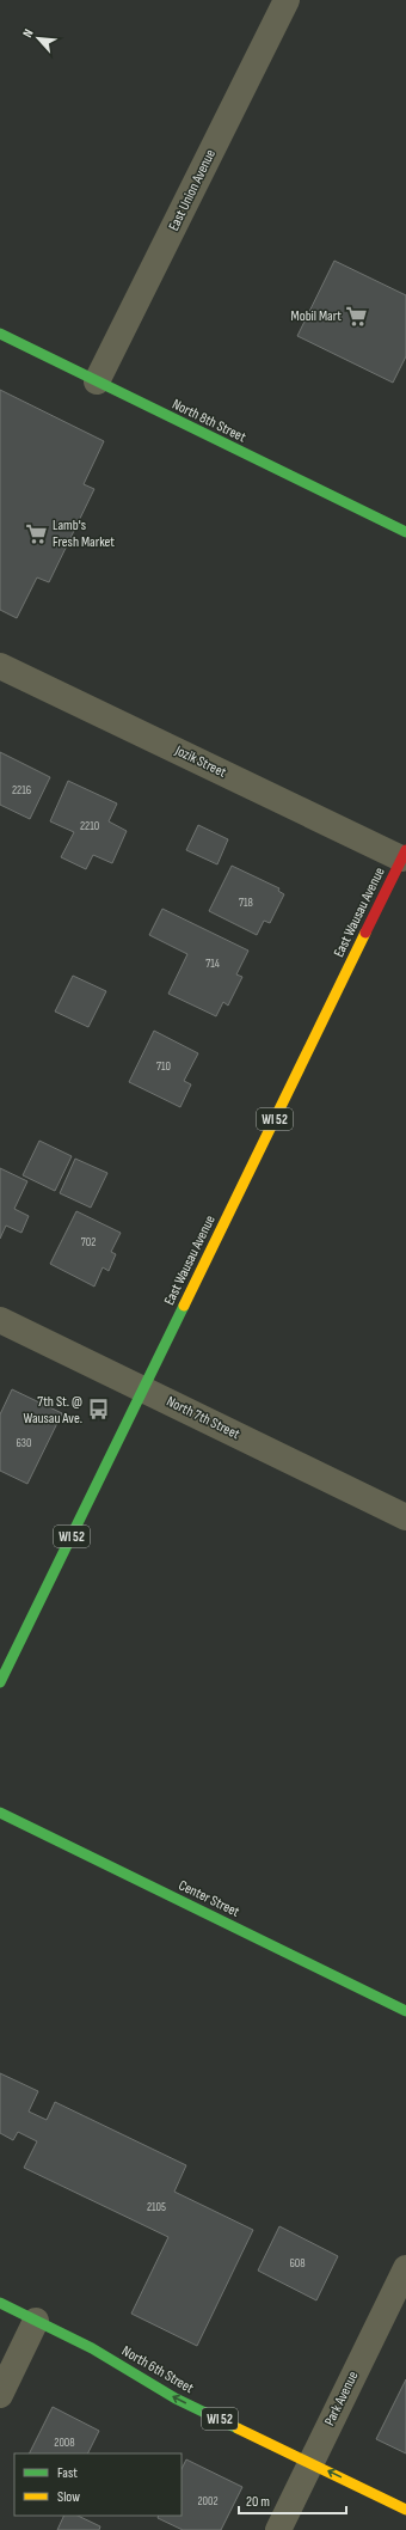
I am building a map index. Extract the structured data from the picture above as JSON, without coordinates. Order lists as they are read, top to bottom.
{
  "streets": {
    "main road": [
      "North 8th Street",
      "East Wausau Avenue",
      "WI 52",
      "Center Street",
      "North 6th Street"
    ],
    "street": [
      "East Union Avenue",
      "Jozik Street",
      "North 7th Street",
      "Park Avenue"
    ]
  },
  "crossings": [
    ["East Union Avenue", "North 8th Street"],
    ["Jozik Street", "East Wausau Avenue"],
    ["East Wausau Avenue", "North 7th Street"],
    ["North 6th Street", "Park Avenue"]
  ],
  "one_way": ["North 6th Street"],
  "places": {
    "supermarket": ["Mobil Mart", "Lamb's Fresh Market"],
    "bus stop": ["7th St. @ Wausau Ave."]
  },
  "house_numbers": [
    "2216",
    "2210",
    "718",
    "714",
    "710",
    "702",
    "630",
    "2105",
    "608",
    "2008",
    "2002"
  ],
  "legend": ["Fast", "Slow"],
  "scale_bar": "20 m",
  "north": "top left"
}
